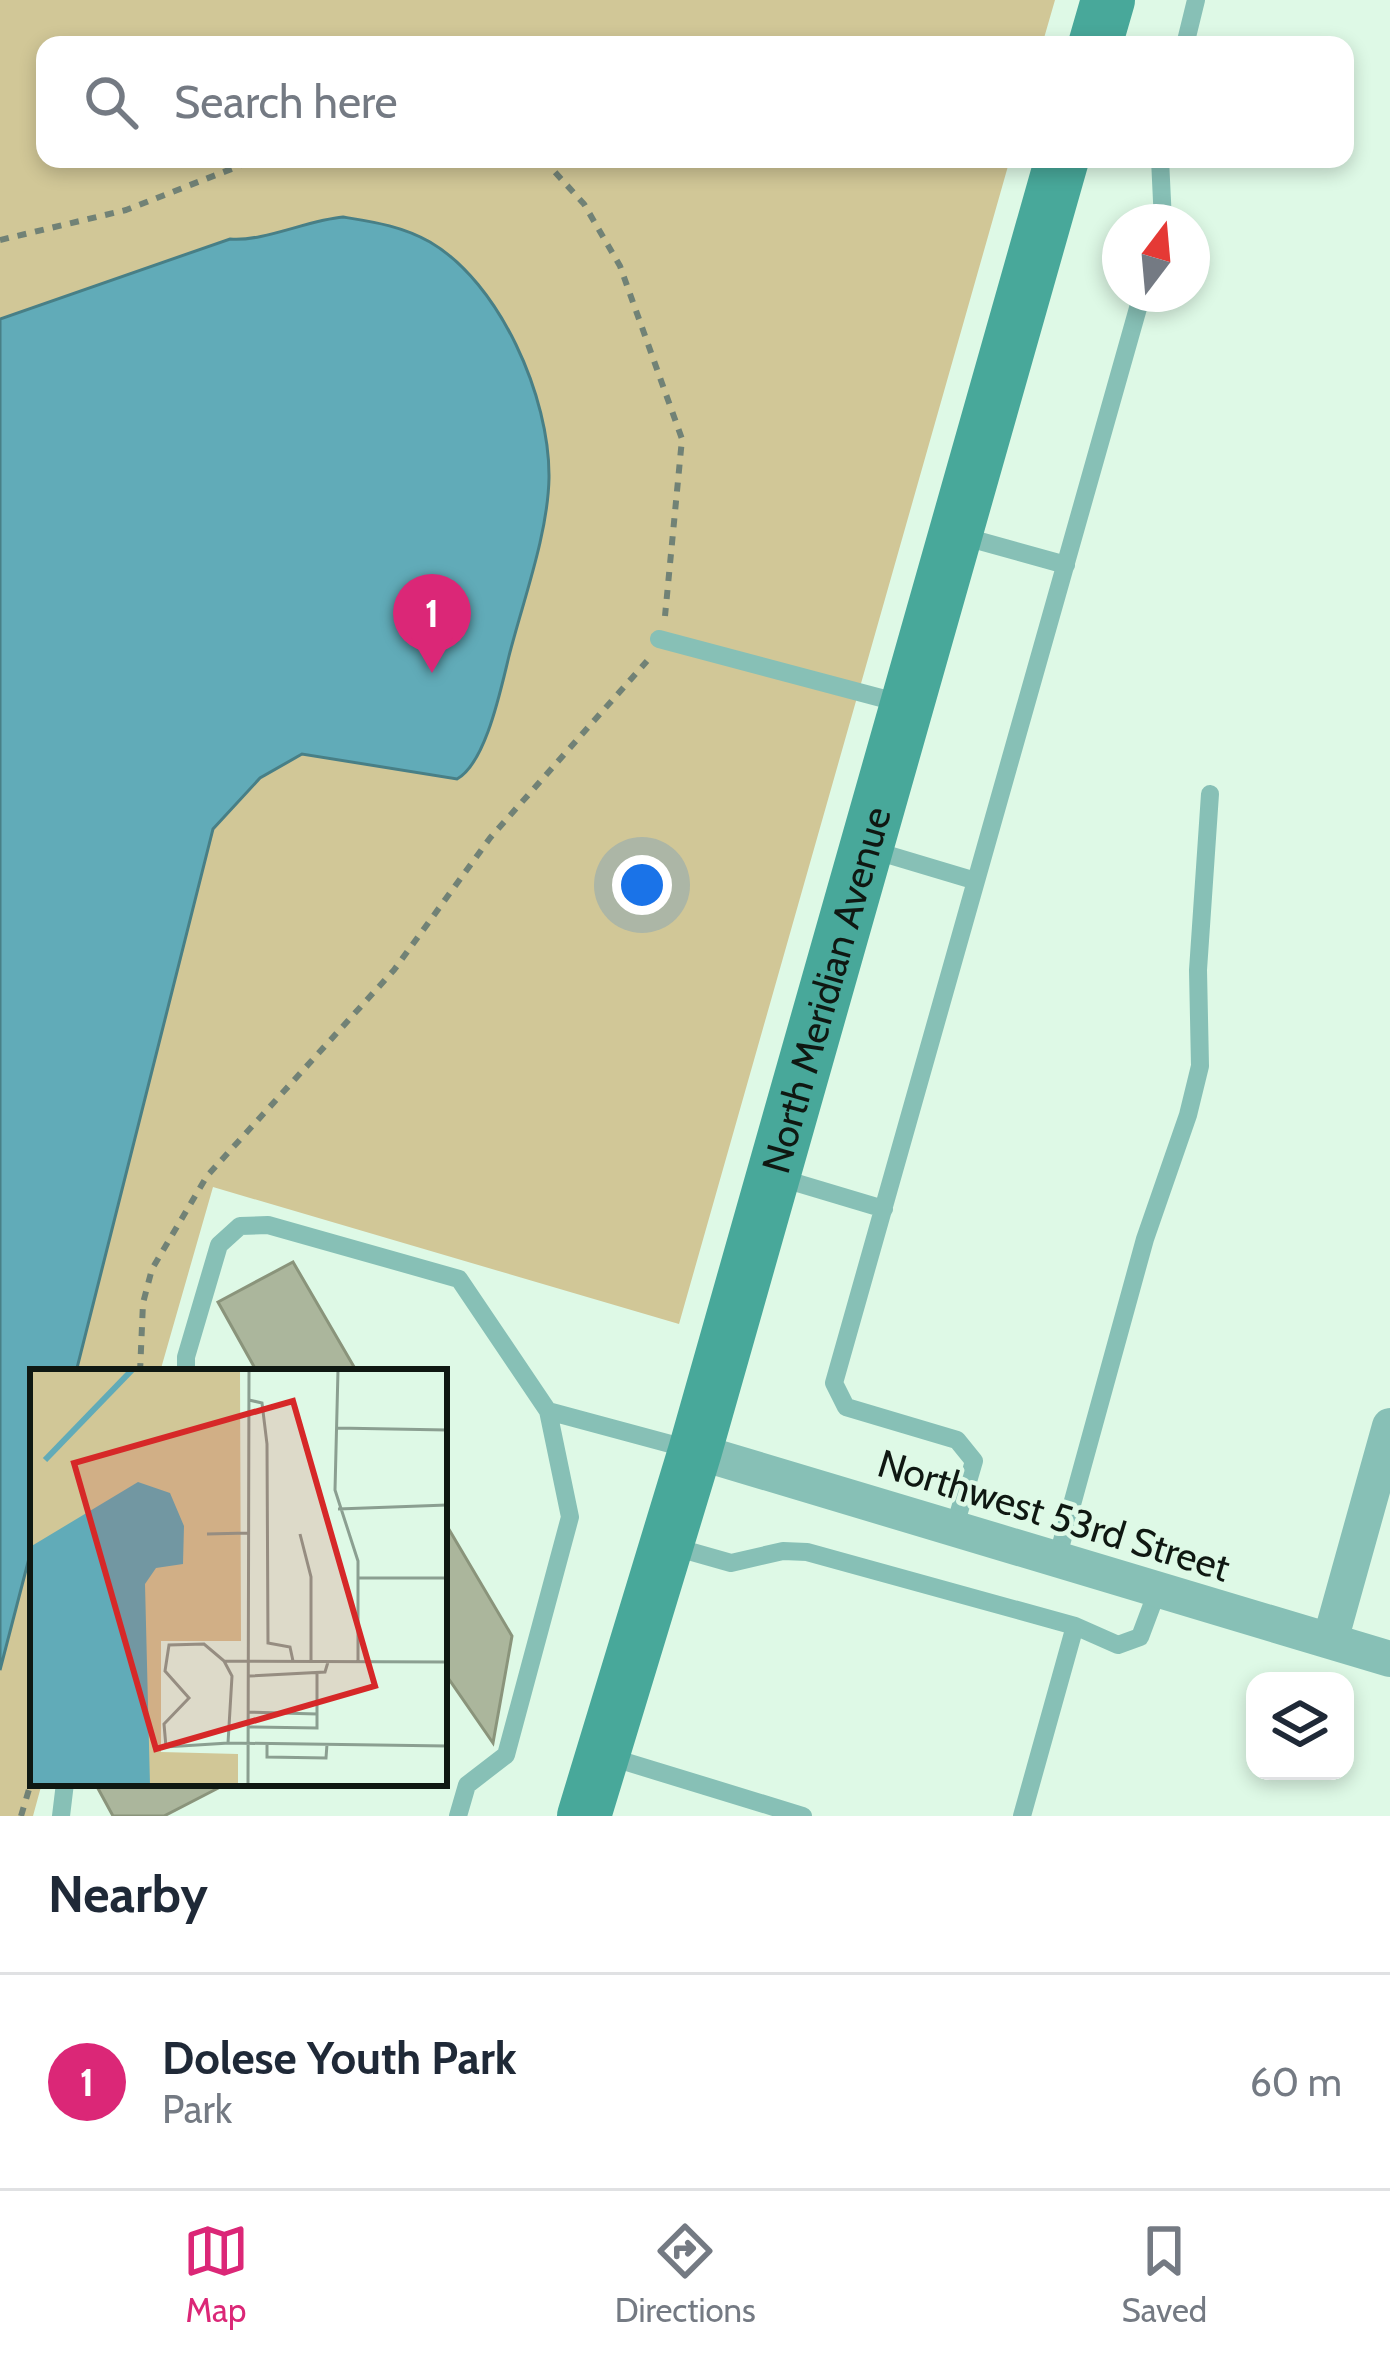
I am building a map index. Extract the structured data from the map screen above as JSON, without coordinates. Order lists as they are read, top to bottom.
{
  "streets": {
    "main road": ["North Meridian Avenue"],
    "street": ["Northwest 53rd Street"]
  },
  "crossings": [
    ["North Meridian Avenue", "Northwest 53rd Street"]
  ],
  "north": "top",
  "page": {
    "search": "Search here",
    "pins": "1",
    "heading": "Nearby",
    "list": [
      {
        "mark": "1",
        "name": "Dolese Youth Park",
        "note": "Park",
        "value": "60 m"
      }
    ],
    "nav": ["Map", "Directions", "Saved"]
  }
}
